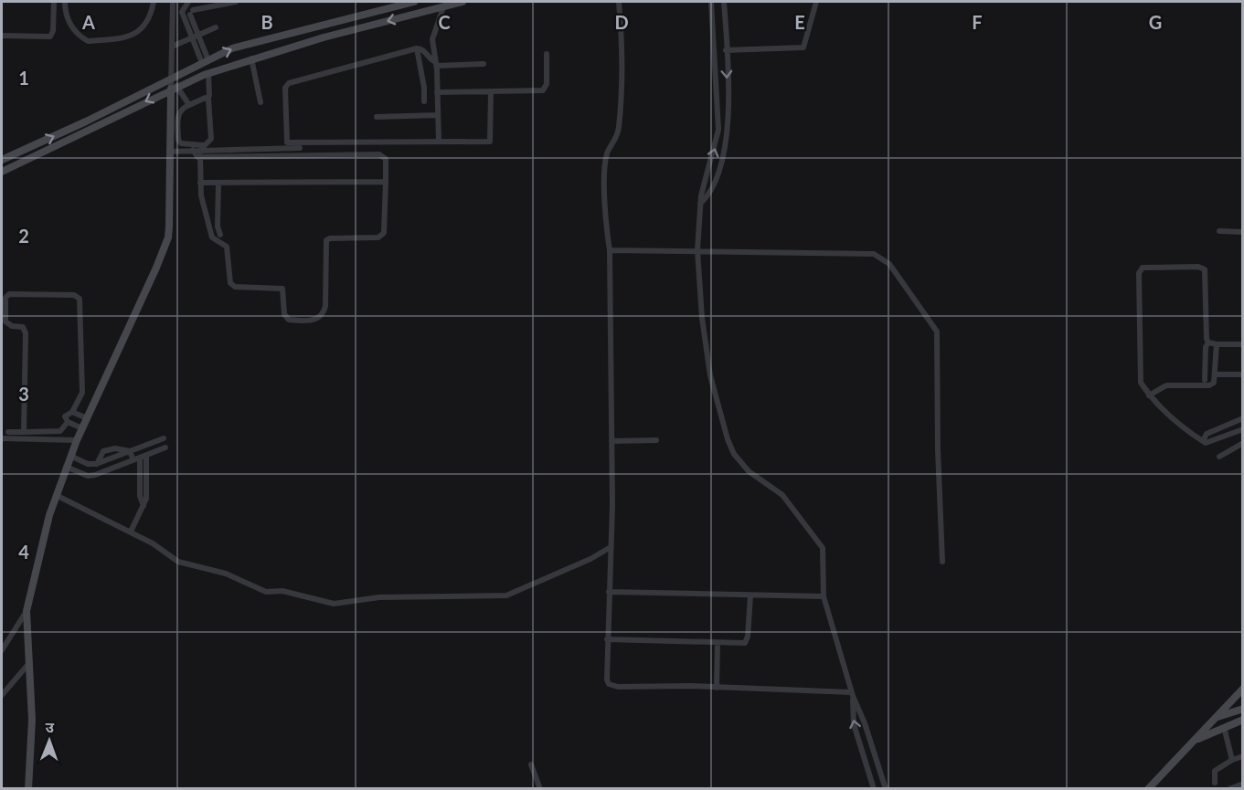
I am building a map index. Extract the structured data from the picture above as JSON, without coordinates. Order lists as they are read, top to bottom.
{
  "north": "top",
  "grid": {
    "columns": [
      "A",
      "B",
      "C",
      "D",
      "E",
      "F",
      "G"
    ],
    "rows": [
      "1",
      "2",
      "3",
      "4"
    ]
  }
}
